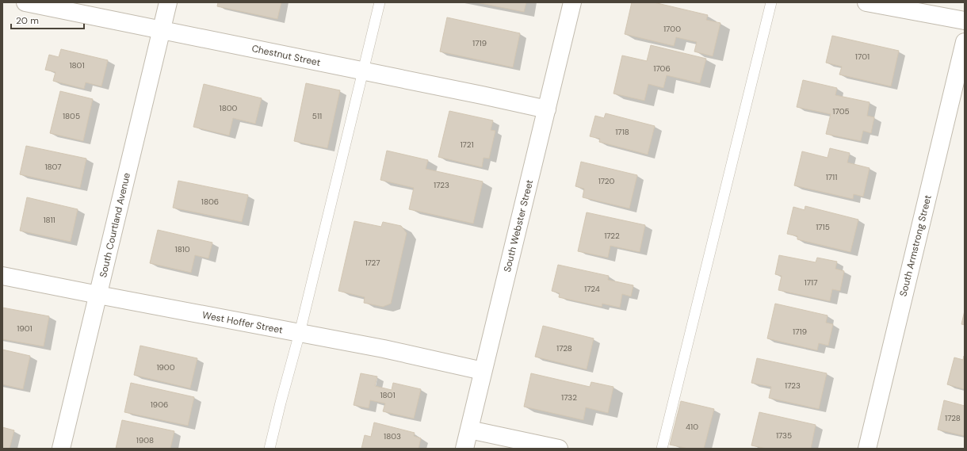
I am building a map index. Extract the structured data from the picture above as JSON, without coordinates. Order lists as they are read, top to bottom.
{
  "streets": {
    "street": [
      "Chestnut Street",
      "South Courtland Avenue",
      "South Webster Street",
      "South Armstrong Street",
      "West Hoffer Street"
    ]
  },
  "crossings": [
    ["Chestnut Street", "South Courtland Avenue"],
    ["Chestnut Street", "South Webster Street"],
    ["South Courtland Avenue", "West Hoffer Street"],
    ["South Webster Street", "West Hoffer Street"]
  ],
  "house_numbers": [
    "1700",
    "1719",
    "1701",
    "1801",
    "1706",
    "1800",
    "1705",
    "1805",
    "511",
    "1718",
    "1721",
    "1807",
    "1711",
    "1720",
    "1723",
    "1806",
    "1811",
    "1715",
    "1722",
    "1810",
    "1727",
    "1717",
    "1724",
    "1901",
    "1719",
    "1728",
    "1900",
    "1723",
    "1801",
    "1732",
    "1906",
    "1728",
    "410",
    "1735",
    "1803",
    "1908"
  ],
  "scale_bar": "20 m"
}
